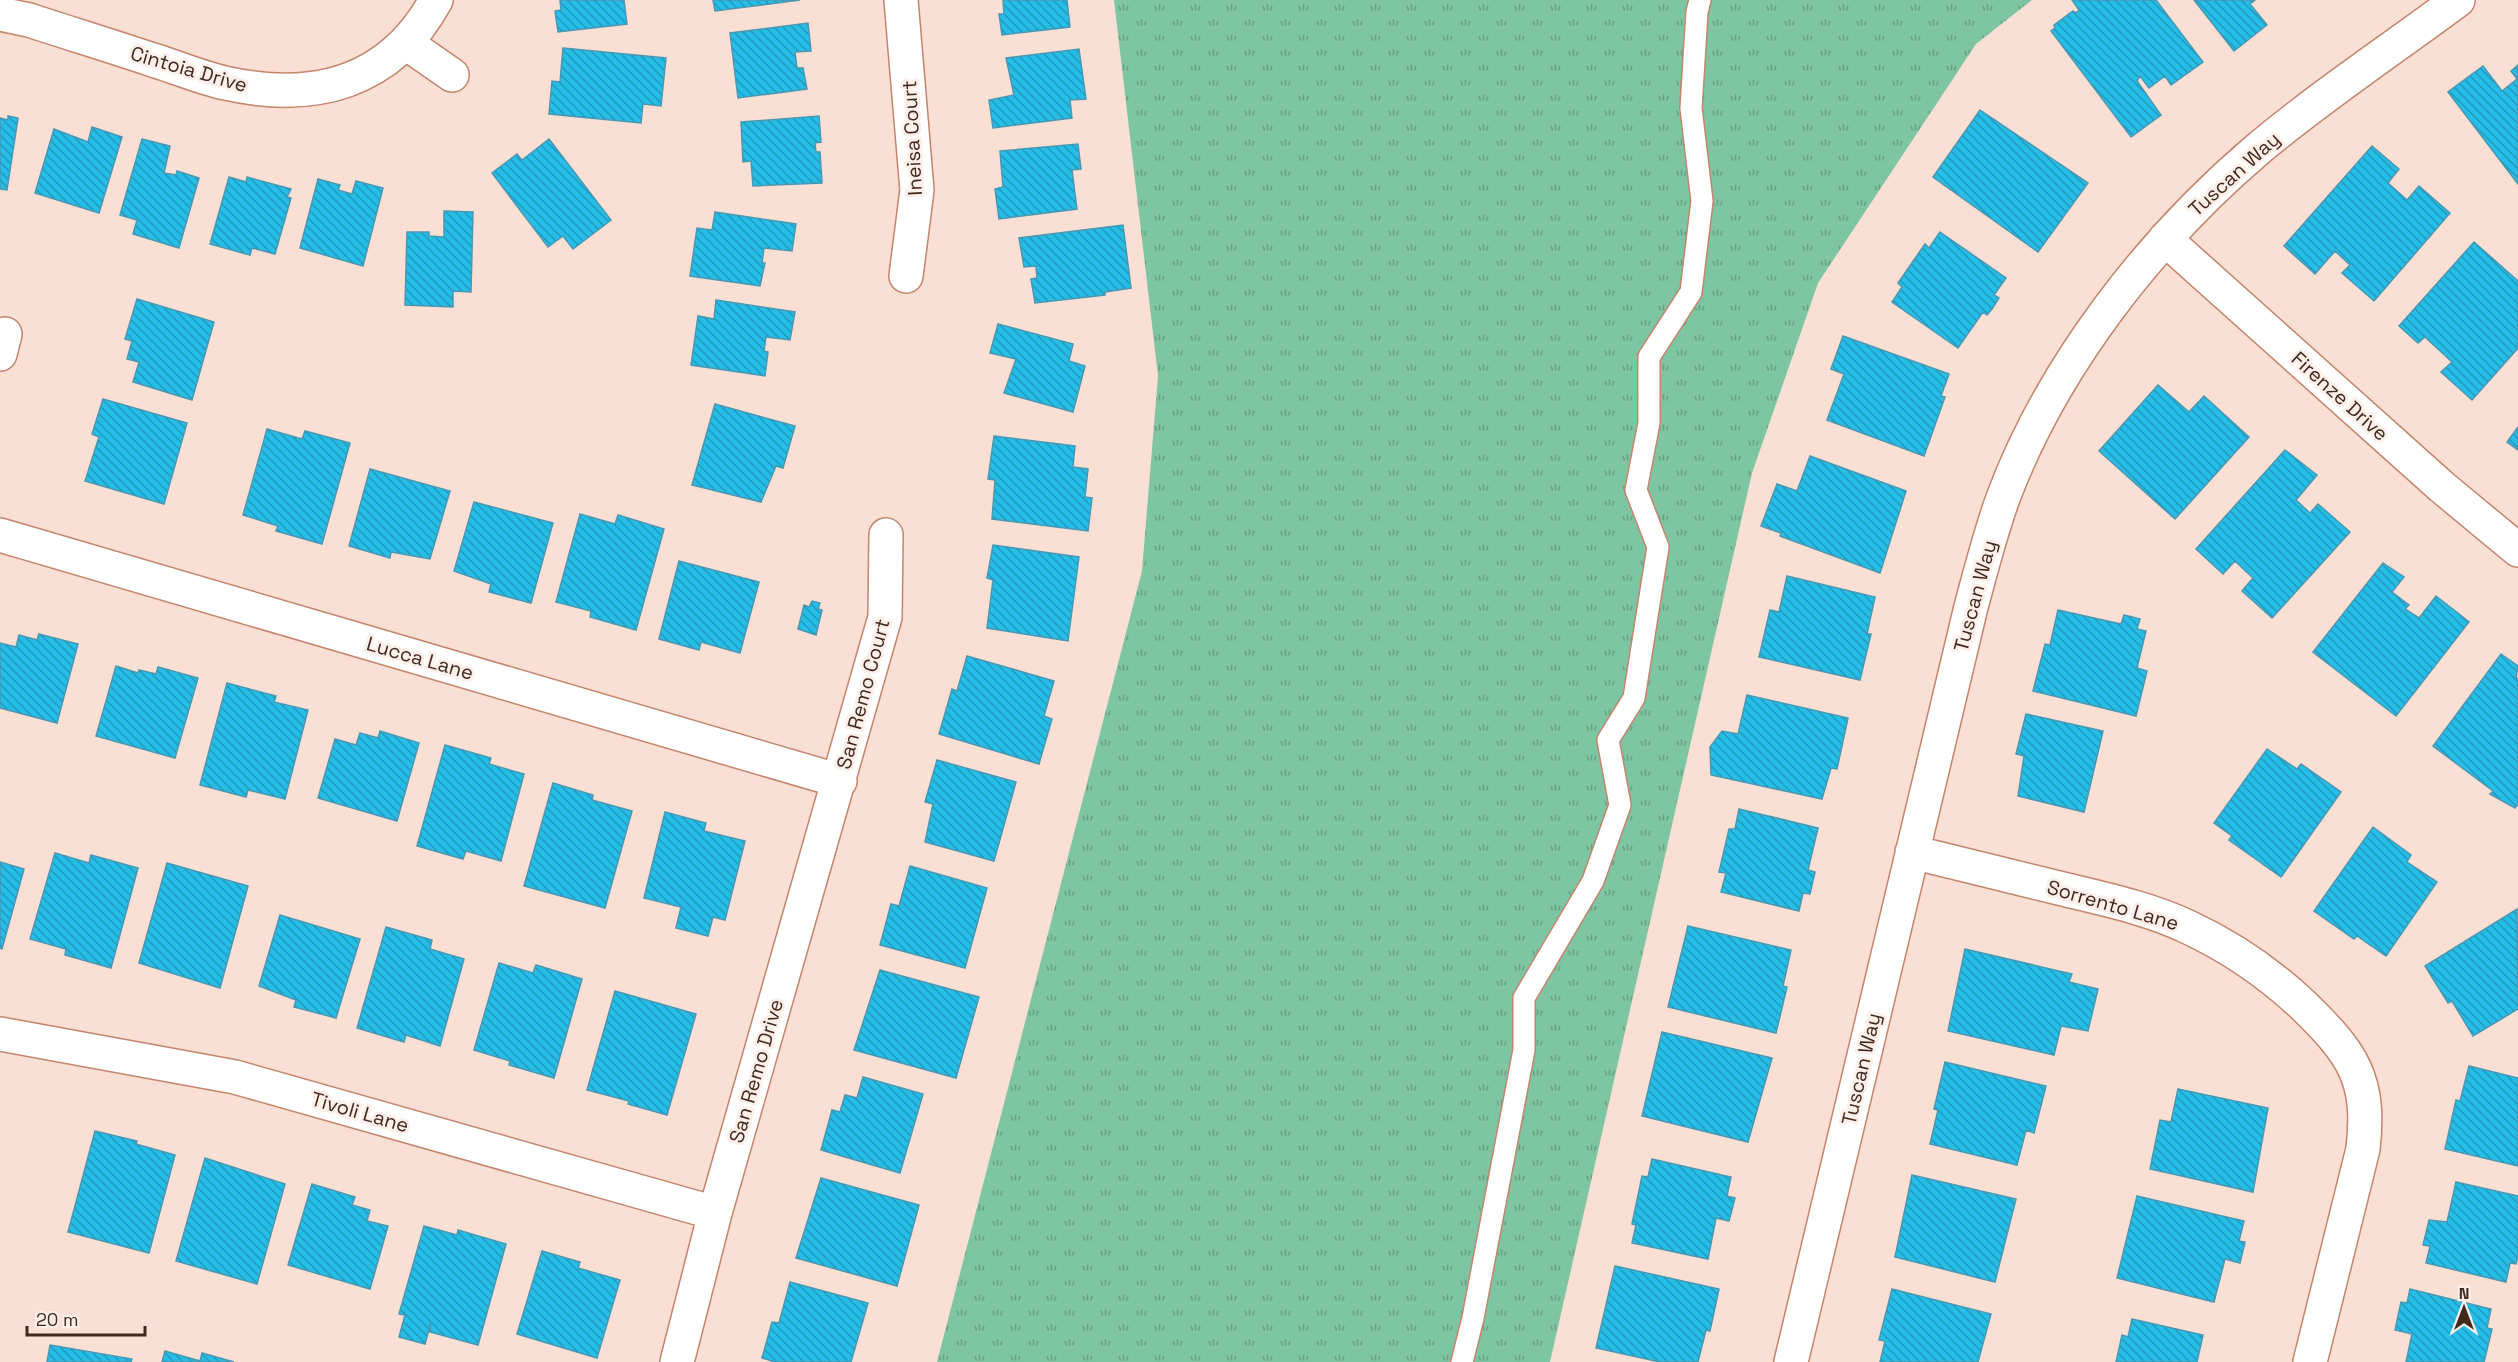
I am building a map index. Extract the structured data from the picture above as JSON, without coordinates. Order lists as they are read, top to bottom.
{
  "streets": {
    "street": [
      "Cintoia Drive",
      "Ineisa Court",
      "Tuscan Way",
      "Firenze Drive",
      "Lucca Lane",
      "San Remo Court",
      "Sorrento Lane",
      "San Remo Drive",
      "Tivoli Lane"
    ]
  },
  "crossings": [
    ["Tuscan Way", "Firenze Drive"],
    ["Tuscan Way", "Sorrento Lane"],
    ["Lucca Lane", "San Remo Court"],
    ["Lucca Lane", "San Remo Drive"],
    ["San Remo Court", "San Remo Drive"],
    ["San Remo Drive", "Tivoli Lane"]
  ],
  "scale_bar": "20 m",
  "north": "top"
}
